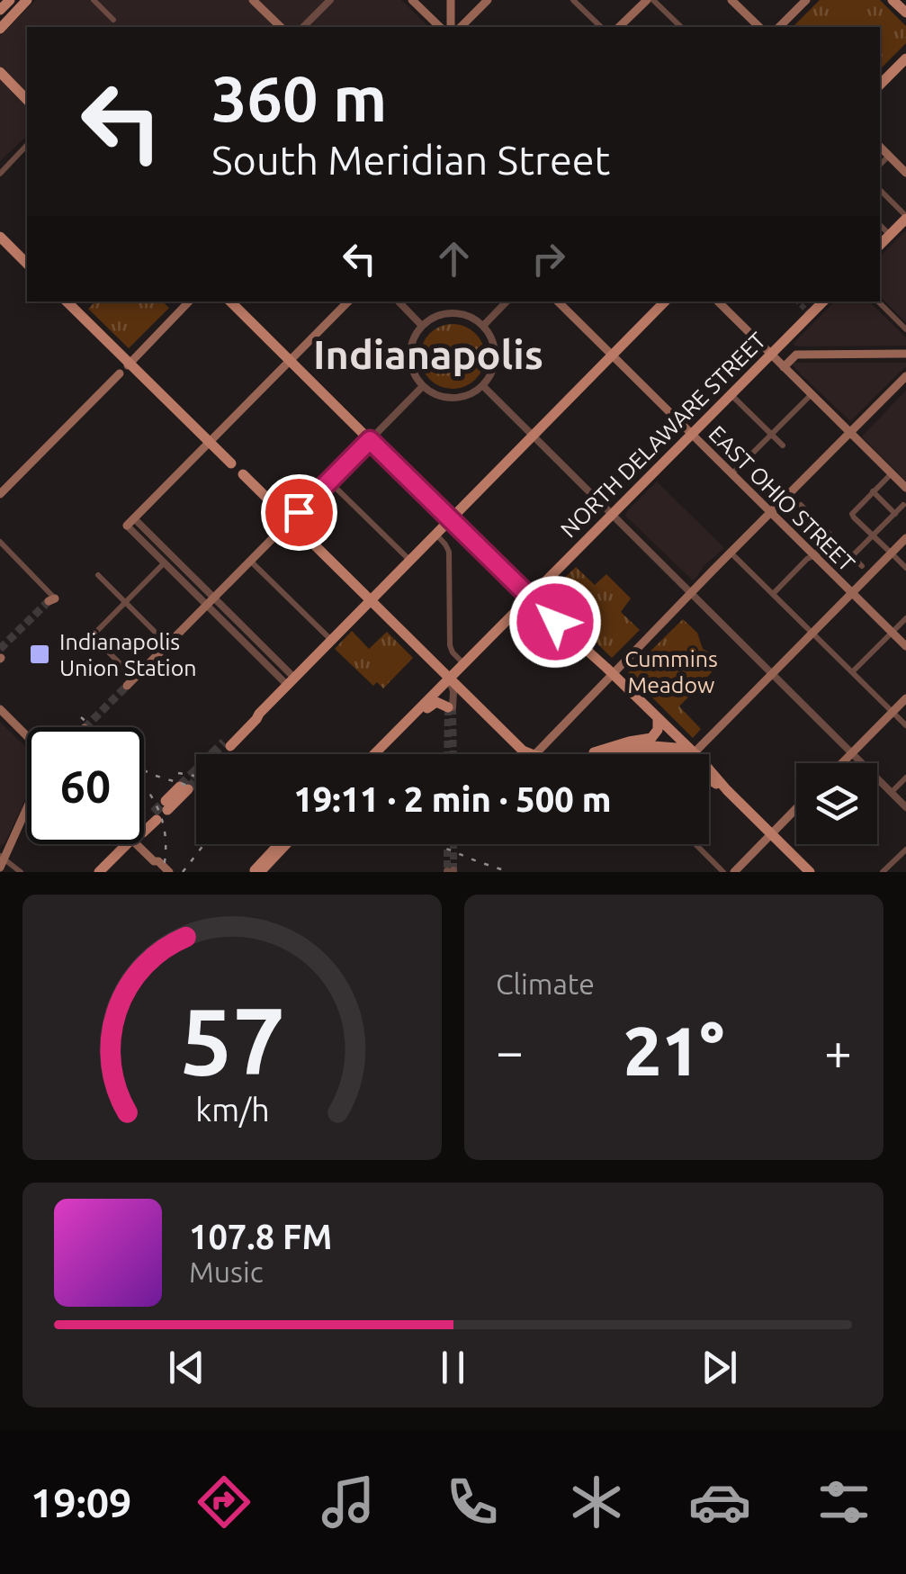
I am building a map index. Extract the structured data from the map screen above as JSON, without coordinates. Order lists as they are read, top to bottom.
{
  "streets": {
    "main road": ["NORTH DELAWARE STREET", "EAST OHIO STREET"]
  },
  "crossings": [
    ["NORTH DELAWARE STREET", "EAST OHIO STREET"]
  ],
  "districts": ["Indianapolis"],
  "parks": ["Cummins Meadow"],
  "places": {
    "transit": ["Indianapolis Union Station"]
  },
  "page": {
    "turn": ["360 m", "South Meridian Street"],
    "limit": "60",
    "trip": "19:11 · 2 min · 500 m",
    "tile": "Climate",
    "heat": ["−", "21°", "+"],
    "song": ["107.8 FM", "Music"],
    "tabs": "19:09",
    "gauge": ["57", "km/h"]
  }
}
